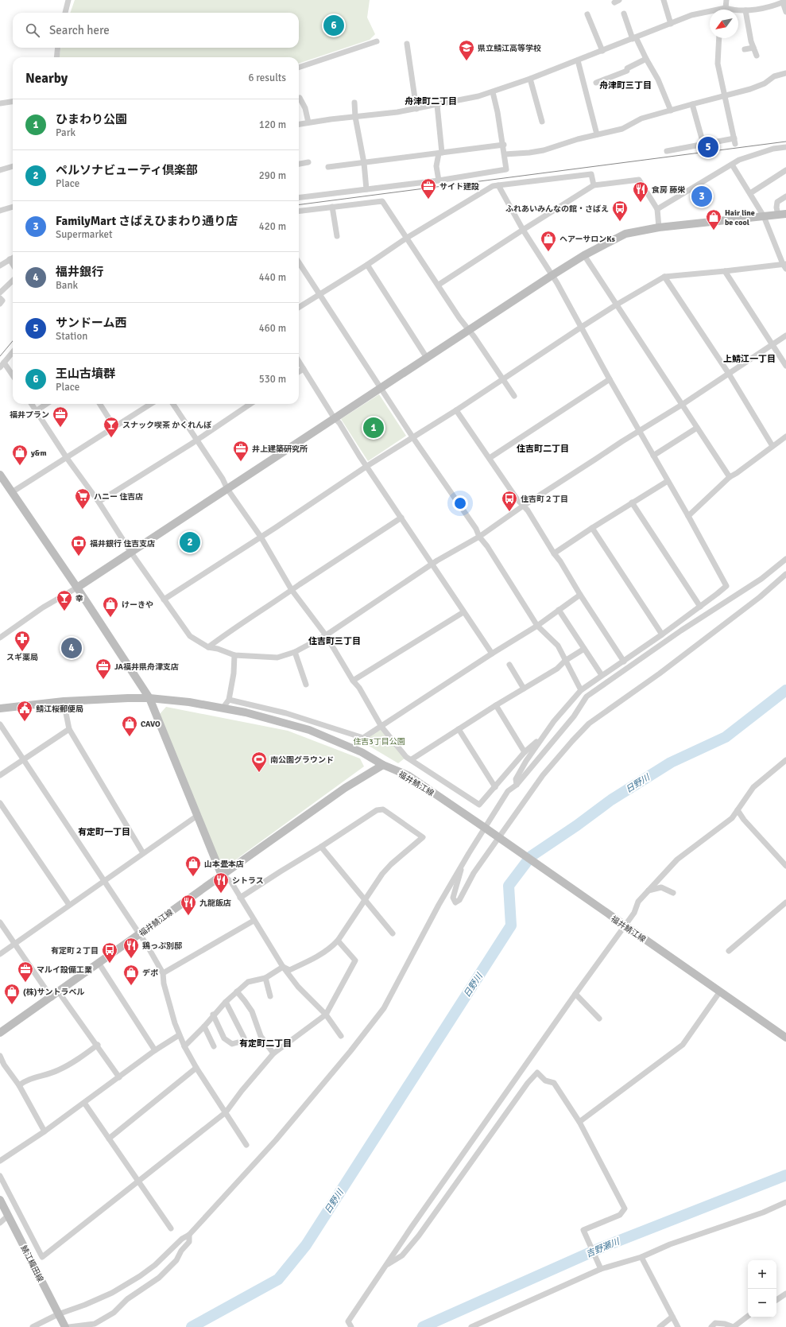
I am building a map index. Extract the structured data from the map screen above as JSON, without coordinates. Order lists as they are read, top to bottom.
{
  "streets": {
    "street": ["福井鯖江線", "鯖江織田線"]
  },
  "districts": [
    "舟津町三丁目",
    "舟津町二丁目",
    "上鯖江一丁目",
    "住吉町二丁目",
    "住吉町三丁目",
    "有定町一丁目",
    "有定町二丁目"
  ],
  "water": ["日野川", "吉野瀬川"],
  "parks": ["住吉3丁目公園"],
  "places": {
    "school or university": ["県立鯖江高等学校"],
    "office": [
      "サイト建設",
      "福井プラン",
      "井上建築研究所",
      "JA福井県舟津支店",
      "マルイ設備工業"
    ],
    "restaurant": [
      "食房 藤栄",
      "シトラス",
      "九龍飯店",
      "鶏っぷ別邸"
    ],
    "bus stop": ["ふれあいみんなの館・さばえ", "住吉町２丁目", "有定町２丁目"],
    "shop": [
      "Hair line be cool",
      "ヘアーサロンKs",
      "y&m",
      "けーきや",
      "CAVO",
      "山本畳本店",
      "デポ",
      "(株)サントラベル"
    ],
    "bar": ["スナック喫茶 かくれんぼ", "幸"],
    "supermarket": ["ハニー 住吉店"],
    "bank": ["福井銀行 住吉支店"],
    "pharmacy": ["スギ薬局"],
    "public building": ["鯖江桜郵便局"],
    "sports": ["南公園グラウンド"]
  },
  "north": "bottom left",
  "page": {
    "search": "Search here",
    "pins": [
      "6",
      "5",
      "3",
      "1",
      "2",
      "4"
    ],
    "heading": ["Nearby", "6 results"],
    "list": [
      {
        "mark": "1",
        "name": "ひまわり公園",
        "note": "Park",
        "value": "120 m"
      },
      {
        "mark": "2",
        "name": "ペルソナビューティ倶楽部",
        "note": "Place",
        "value": "290 m"
      },
      {
        "mark": "3",
        "name": "FamilyMart さばえひまわり通り店",
        "note": "Supermarket",
        "value": "420 m"
      },
      {
        "mark": "4",
        "name": "福井銀行",
        "note": "Bank",
        "value": "440 m"
      },
      {
        "mark": "5",
        "name": "サンドーム西",
        "note": "Station",
        "value": "460 m"
      },
      {
        "mark": "6",
        "name": "王山古墳群",
        "note": "Place",
        "value": "530 m"
      }
    ],
    "map_buttons": ["+", "−"]
  }
}
